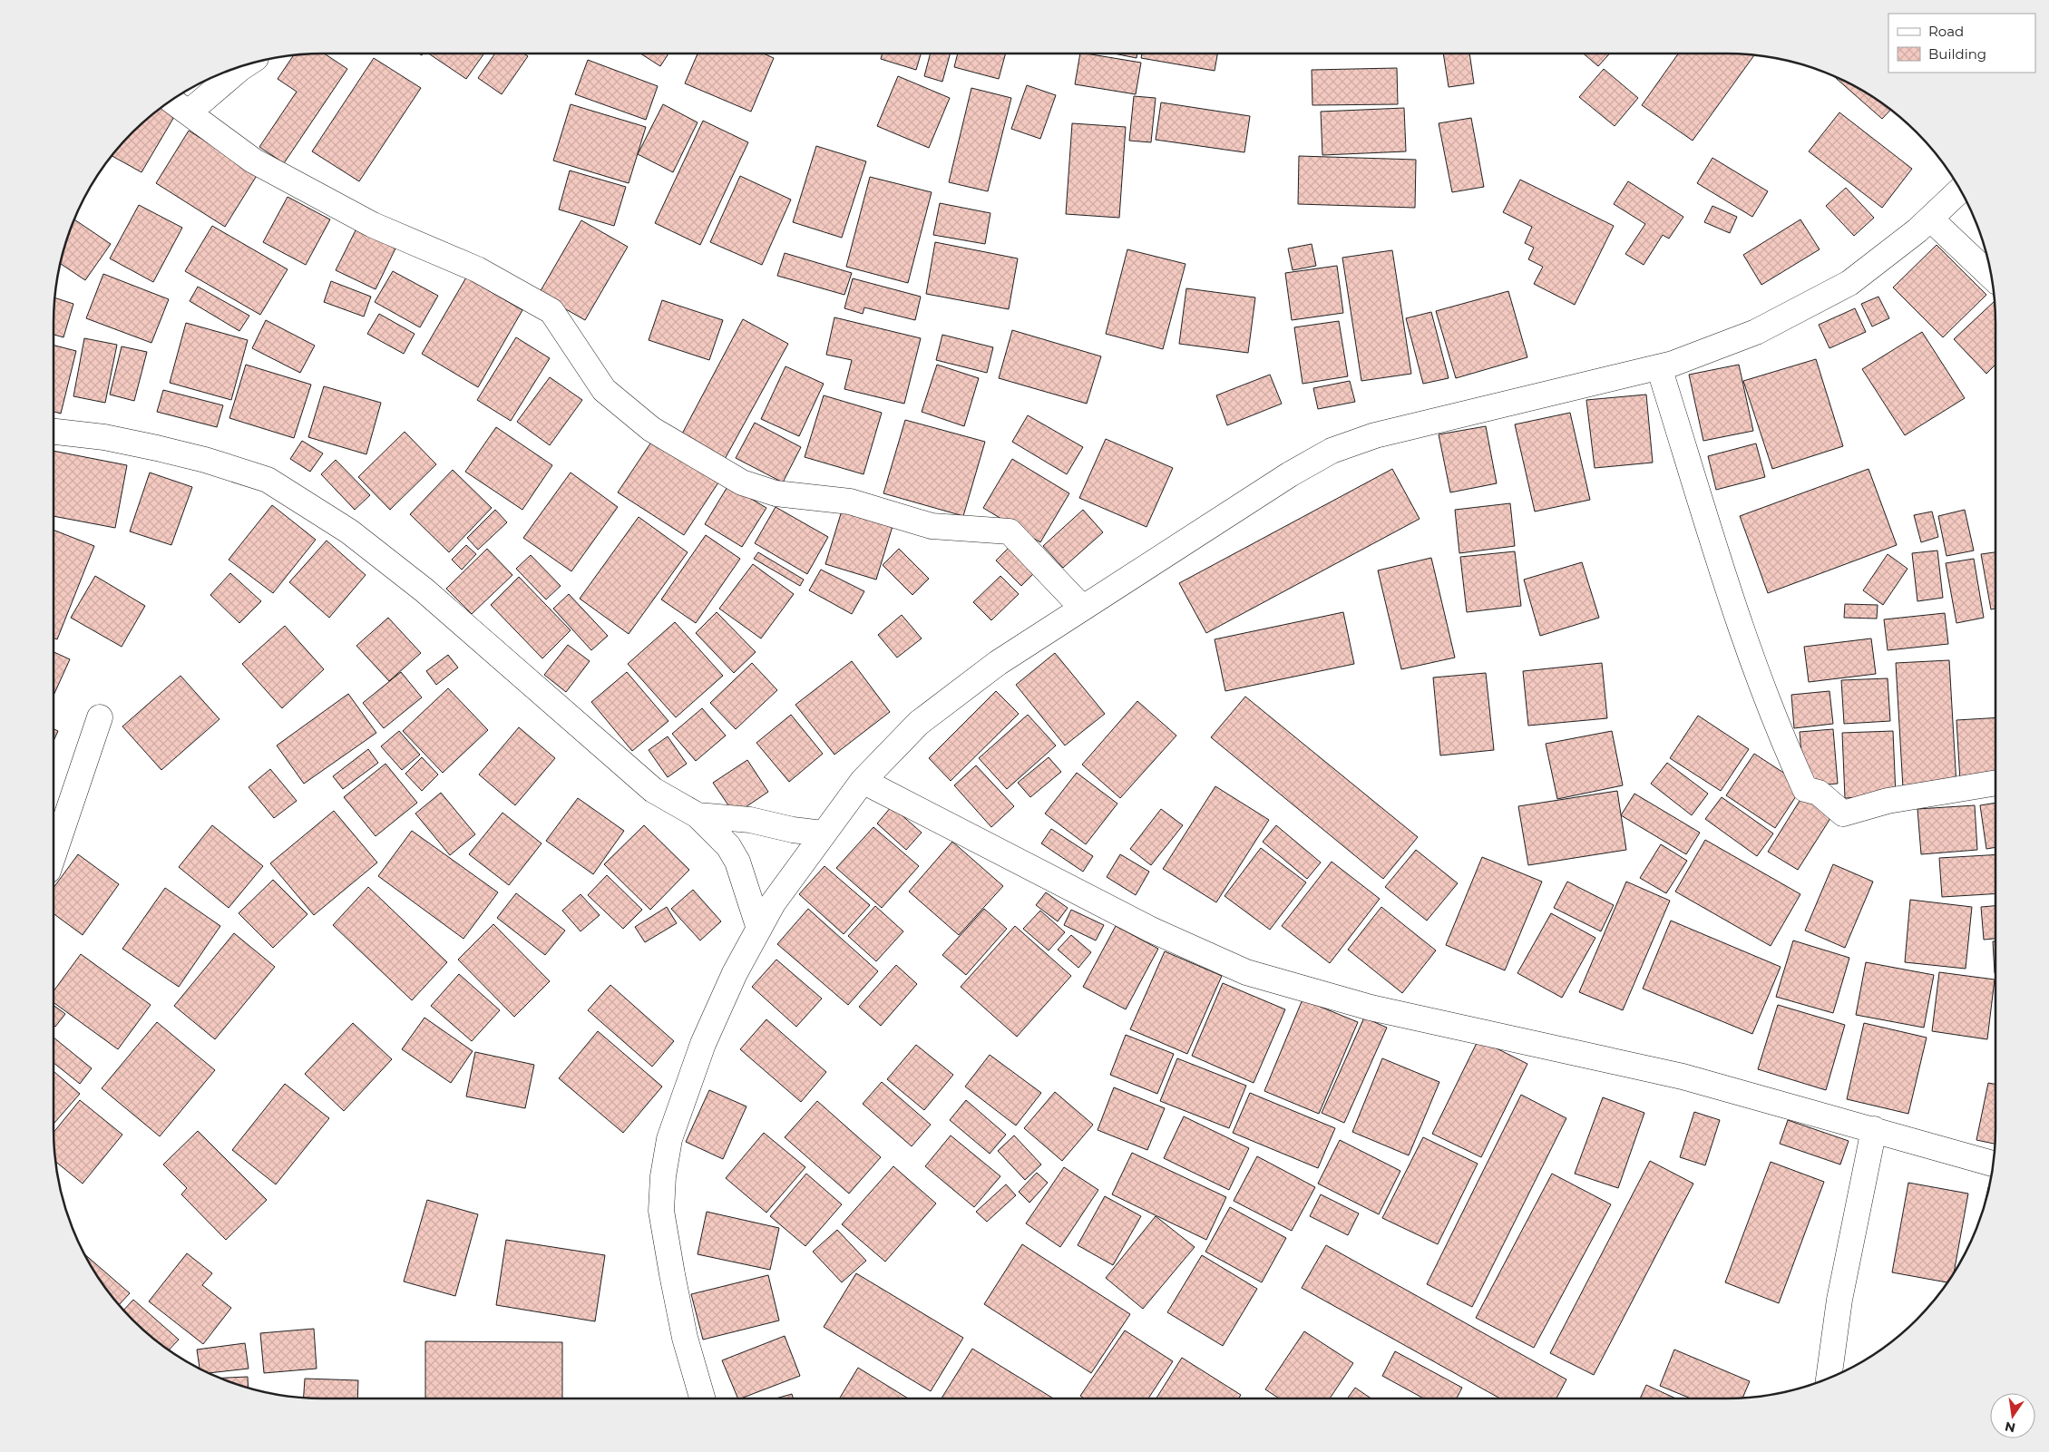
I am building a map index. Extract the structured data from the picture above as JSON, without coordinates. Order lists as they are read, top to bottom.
{
  "legend": ["Road", "Building"],
  "north": "bottom"
}
